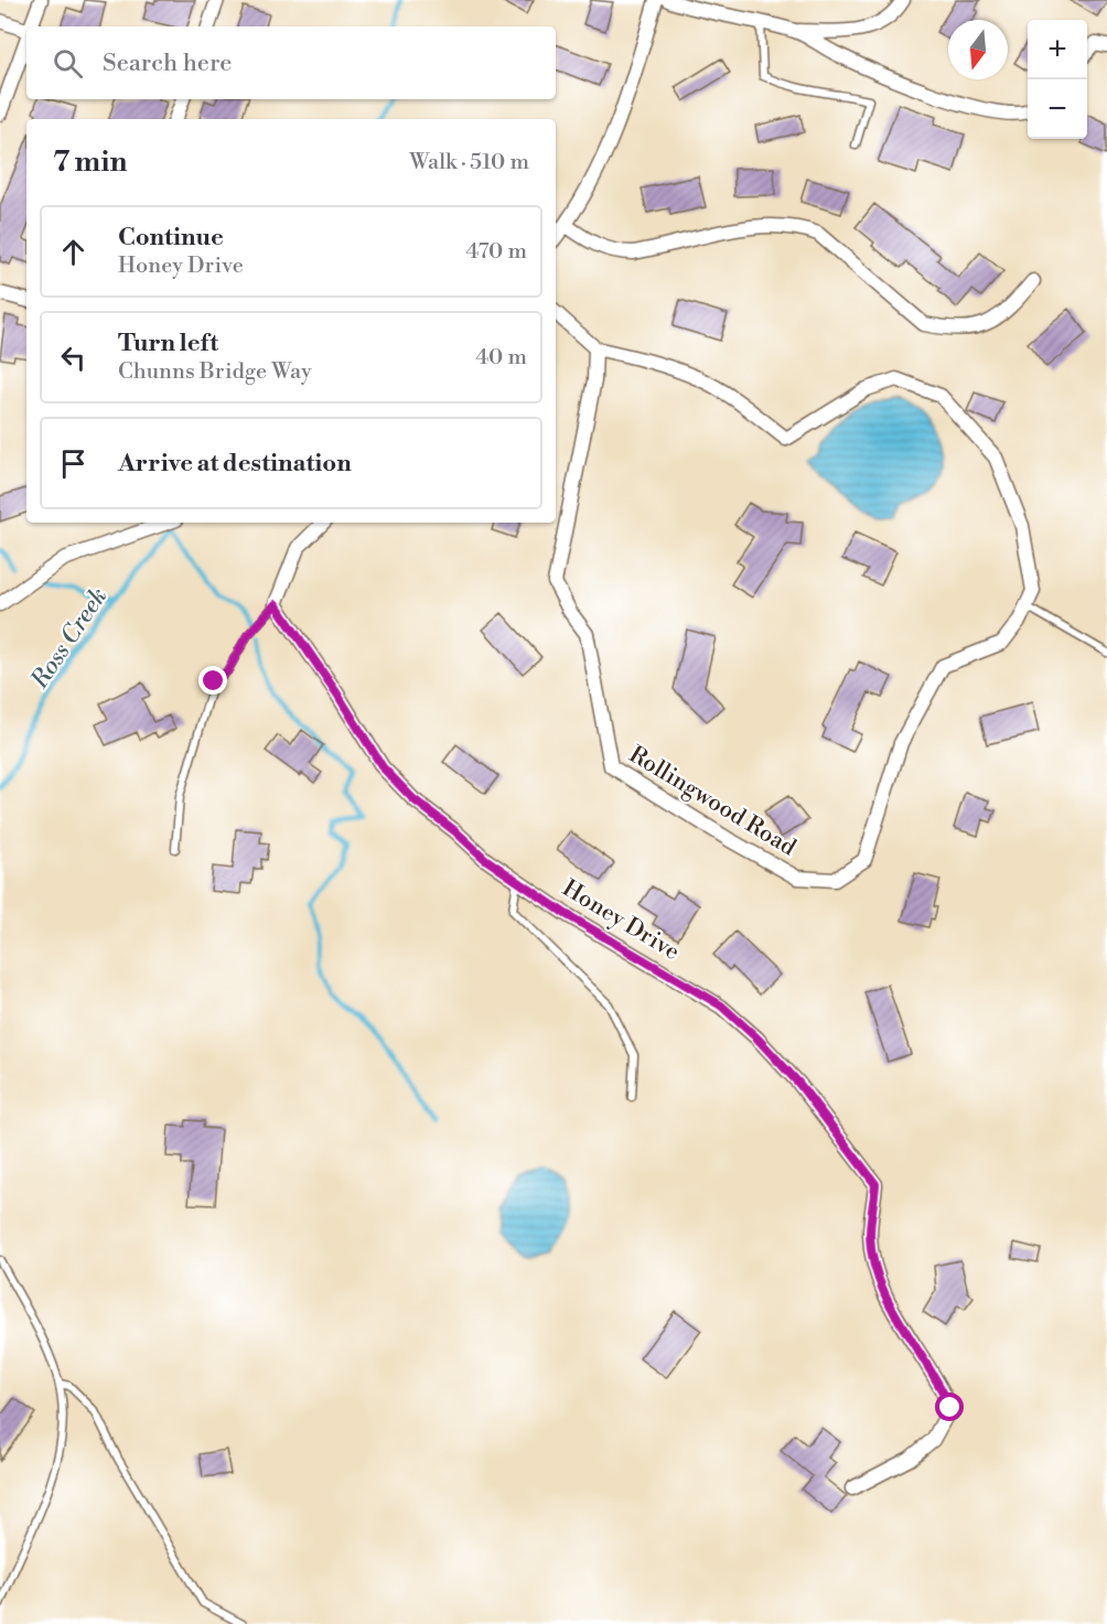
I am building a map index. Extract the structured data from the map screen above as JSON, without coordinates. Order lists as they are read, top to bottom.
{
  "streets": {
    "street": ["Rollingwood Road", "Honey Drive"]
  },
  "water": ["Ross Creek"],
  "north": "bottom",
  "page": {
    "map_buttons": ["+", "−"],
    "search": "Search here",
    "heading": ["7 min", "Walk · 510 m"],
    "list": [
      ["Continue", "Honey Drive", "470 m"],
      ["Turn left", "Chunns Bridge Way", "40 m"],
      "Arrive at destination"
    ]
  }
}
